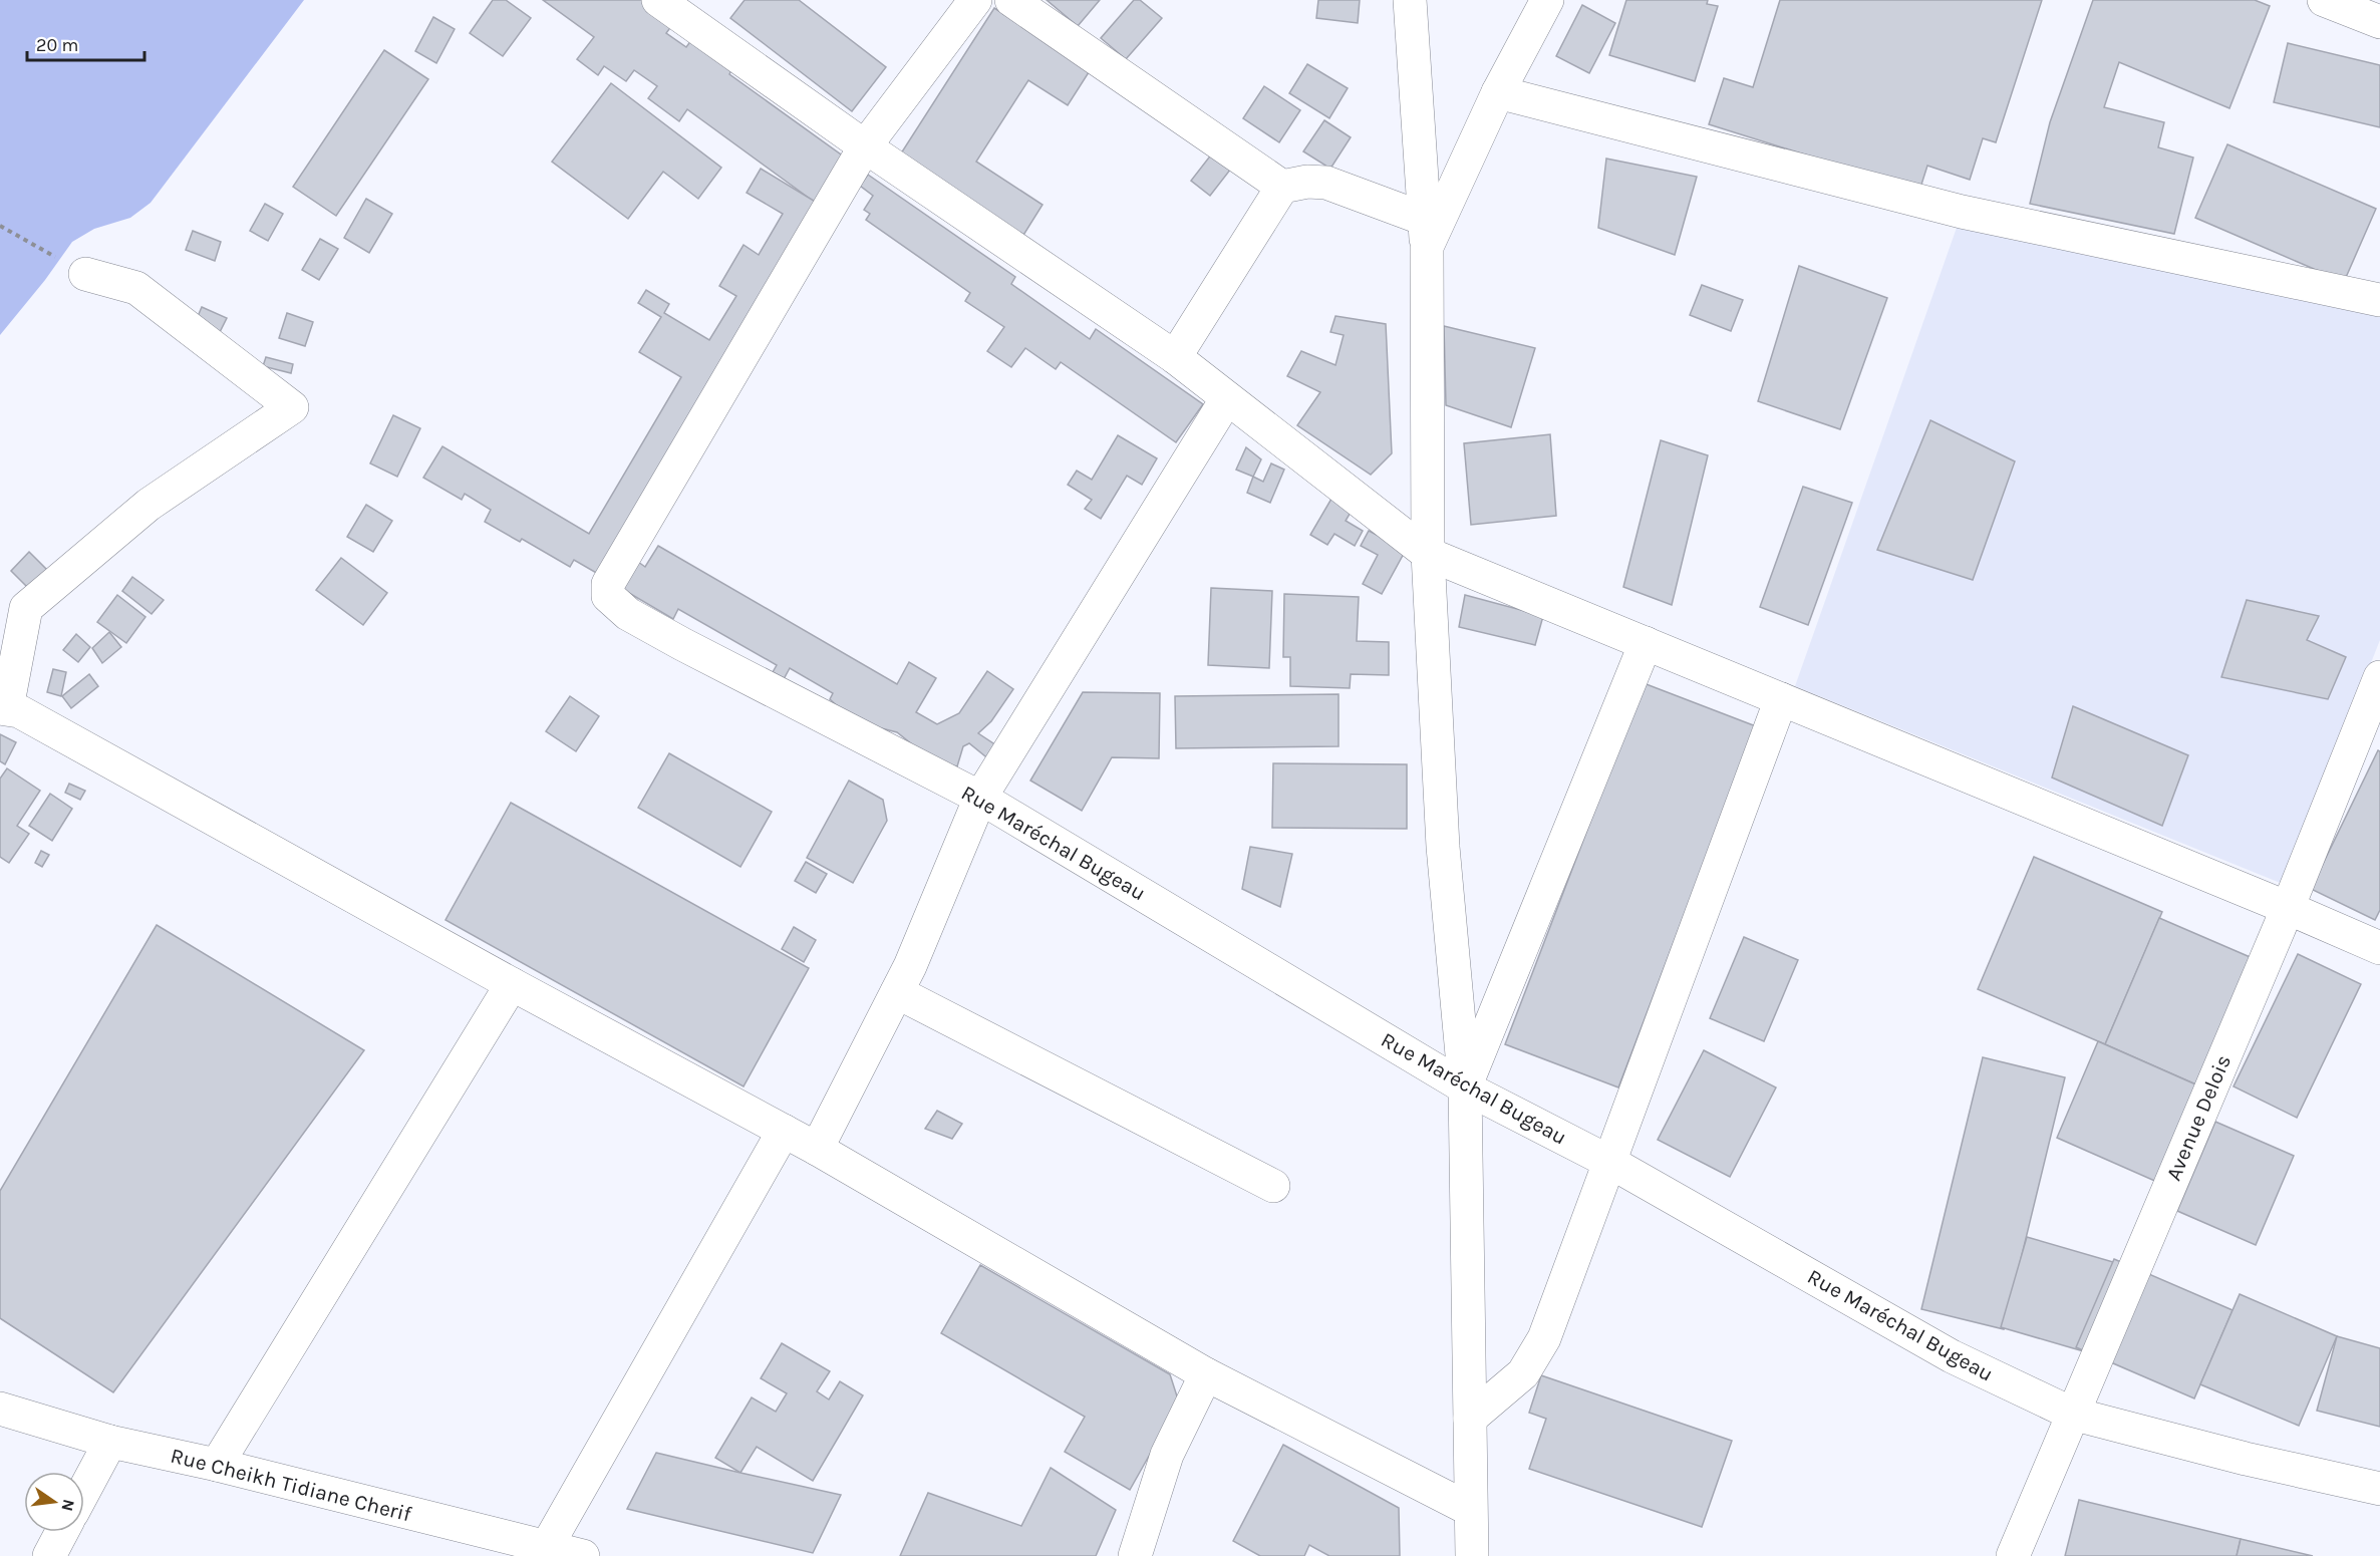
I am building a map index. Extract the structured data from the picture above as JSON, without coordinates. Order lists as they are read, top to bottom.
{
  "streets": {
    "street": ["Rue Maréchal Bugeau", "Avenue Delois", "Rue Cheikh Tidiane Cherif"]
  },
  "crossings": [
    ["Rue Maréchal Bugeau", "Avenue Delois"]
  ],
  "scale_bar": "20 m",
  "north": "right"
}
